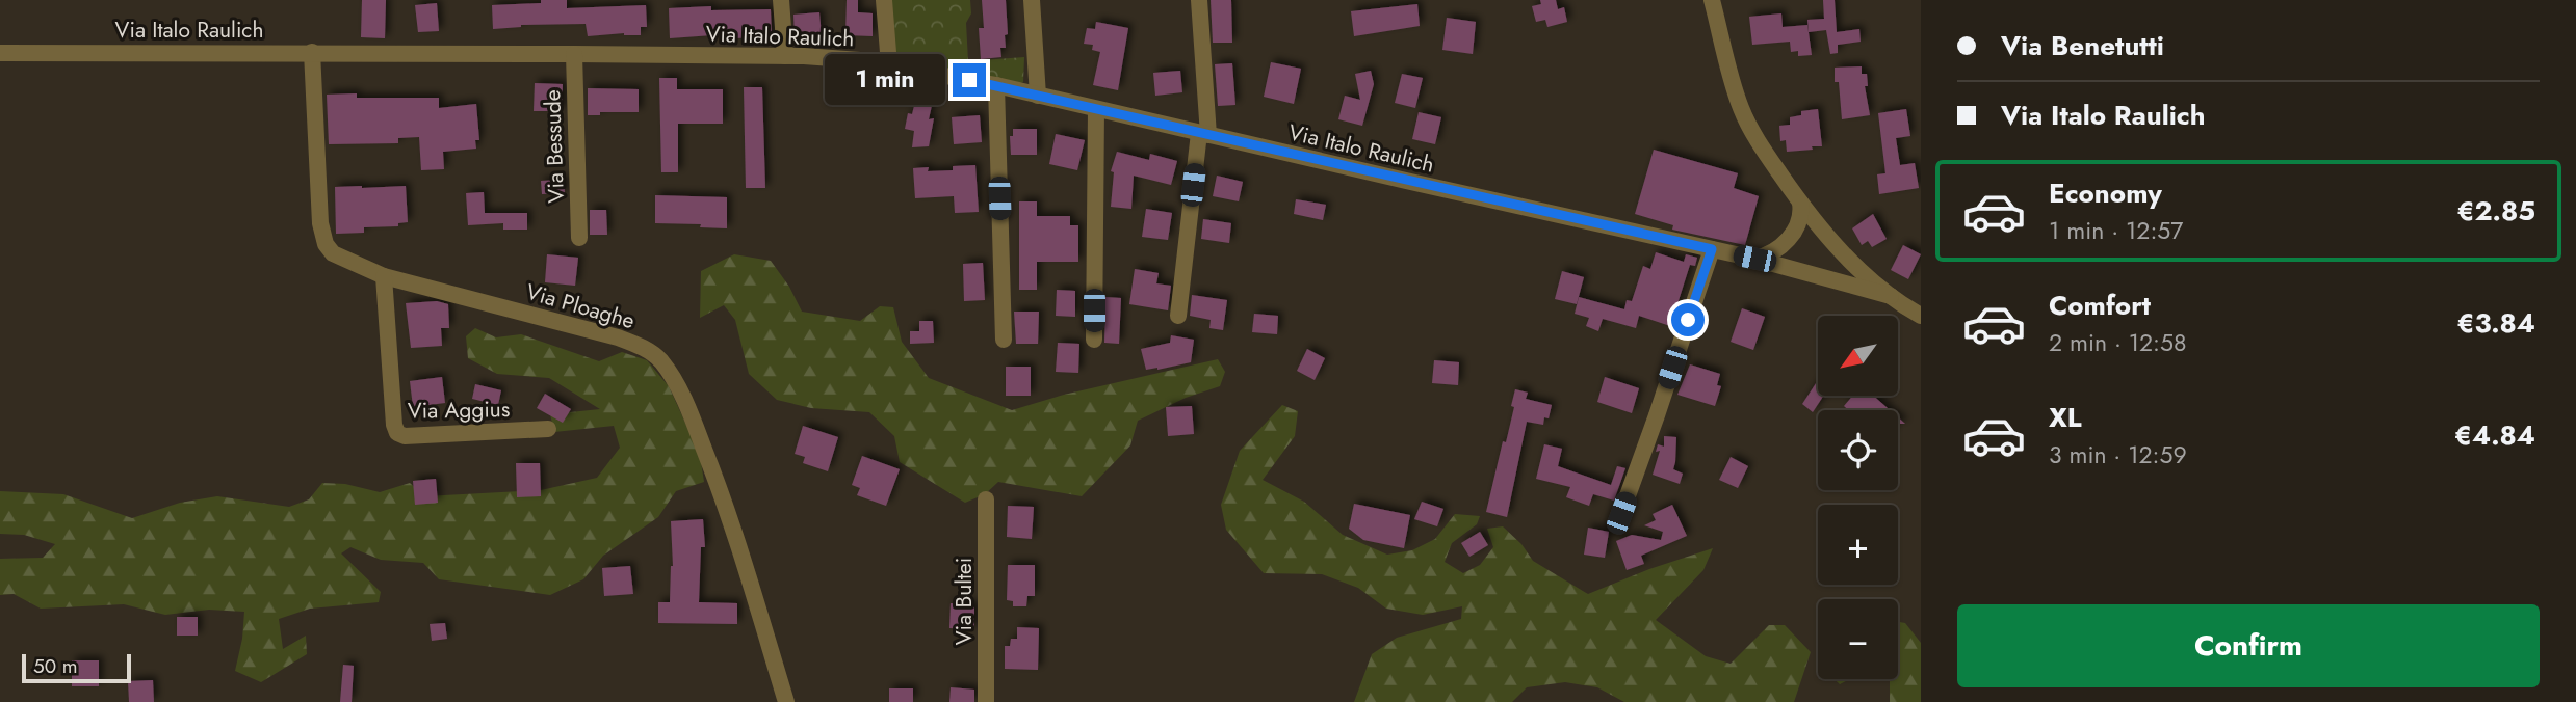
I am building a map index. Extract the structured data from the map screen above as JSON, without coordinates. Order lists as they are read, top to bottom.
{
  "streets": {
    "street": [
      "Via Italo Raulich",
      "Via Bessude",
      "Via Ploaghe",
      "Via Aggius",
      "Via Bultei"
    ]
  },
  "crossings": [
    ["Via Italo Raulich", "Via Bessude"],
    ["Via Italo Raulich", "Via Ploaghe"],
    ["Via Ploaghe", "Via Aggius"]
  ],
  "scale_bar": "50 m",
  "north": "bottom left",
  "page": {
    "banner": ["Via Benetutti", "Via Italo Raulich"],
    "bubble": "1 min",
    "list": [
      {
        "name": "Economy",
        "note": "1 min · 12:57",
        "value": "€2.85"
      },
      {
        "name": "Comfort",
        "note": "2 min · 12:58",
        "value": "€3.84"
      },
      {
        "name": "XL",
        "note": "3 min · 12:59",
        "value": "€4.84"
      }
    ],
    "map_buttons": ["+", "−"],
    "buttons": "Confirm",
    "scale": "50 m"
  }
}
